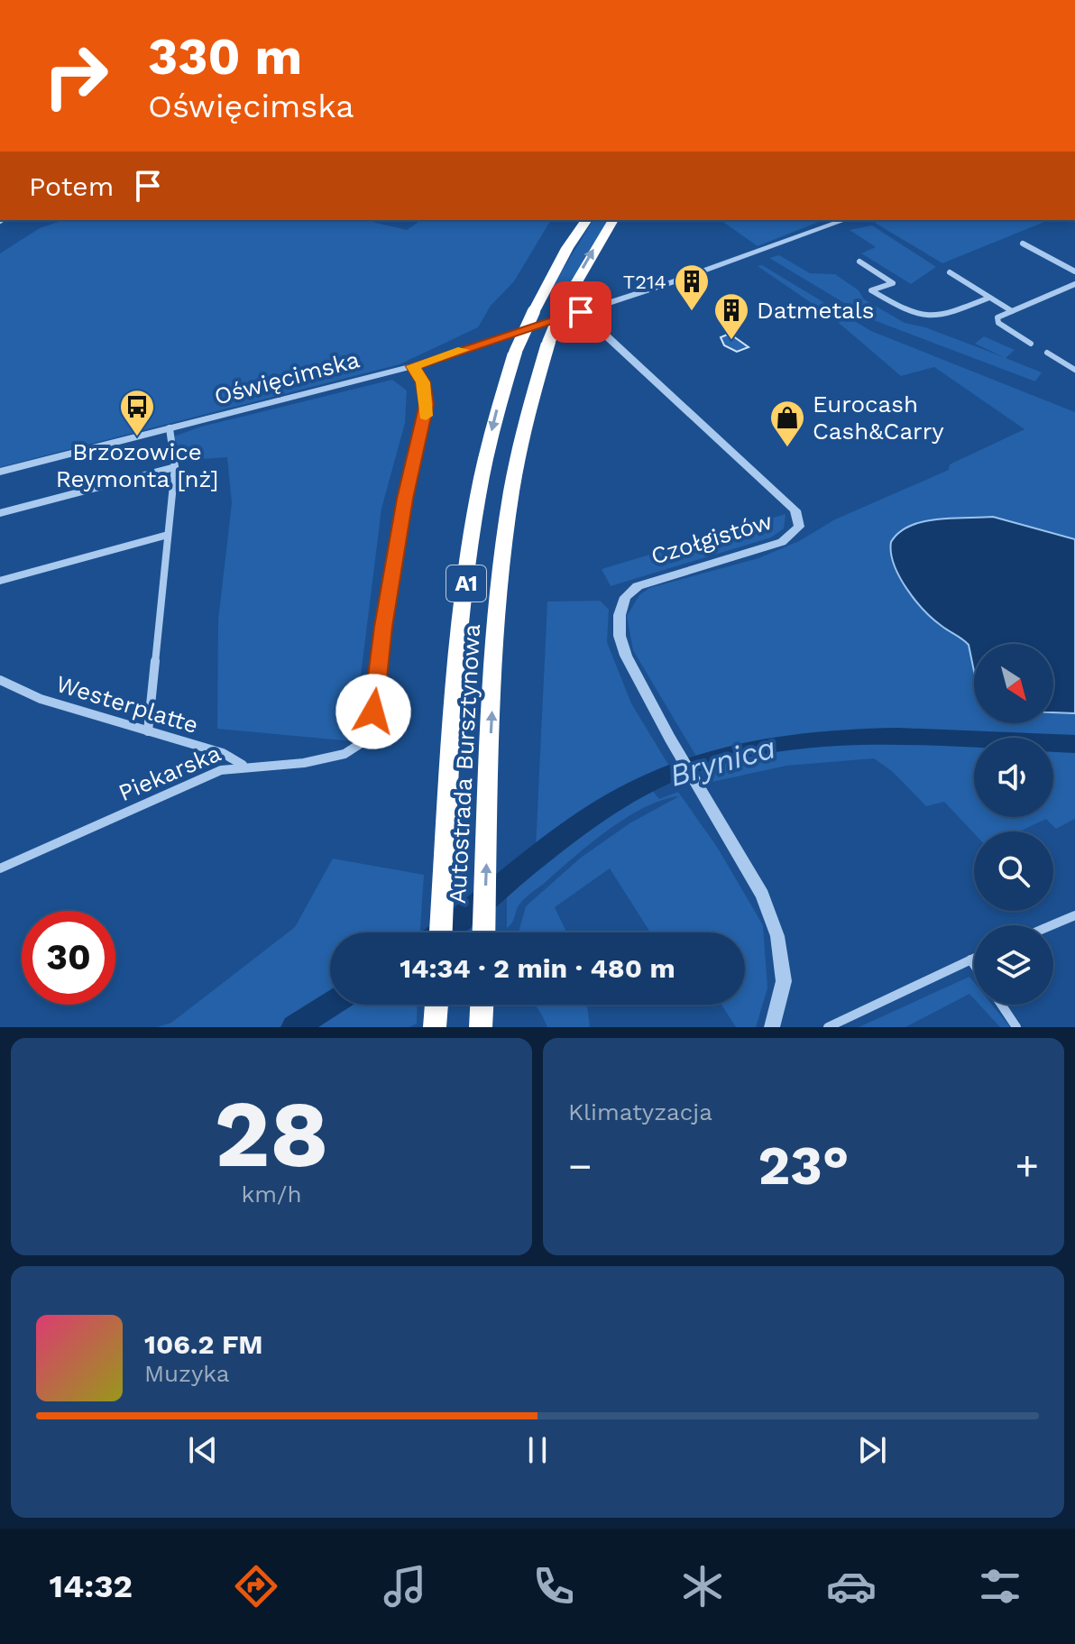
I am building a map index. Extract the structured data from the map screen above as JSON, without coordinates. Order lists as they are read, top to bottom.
{
  "streets": {
    "highway": ["A1", "Autostrada Bursztynowa"],
    "street": [
      "Oświęcimska",
      "Czołgistów",
      "Westerplatte",
      "Piekarska"
    ]
  },
  "crossings": [
    ["Oświęcimska", "Czołgistów"],
    ["Oświęcimska", "Piekarska"],
    ["Westerplatte", "Piekarska"]
  ],
  "water": ["Brynica"],
  "places": {
    "building": ["T214", "Datmetals"],
    "bus stop": ["Brzozowice Reymonta [nż]"],
    "shop": ["Eurocash Cash&Carry"]
  },
  "north": "bottom right",
  "page": {
    "turn": ["330 m", "Oświęcimska"],
    "then": "Potem",
    "limit": "30",
    "trip": "14:34 · 2 min · 480 m",
    "tile": [
      ["28", "km/h"],
      "Klimatyzacja"
    ],
    "heat": ["−", "23°", "+"],
    "song": ["106.2 FM", "Muzyka"],
    "tabs": "14:32"
  }
}
